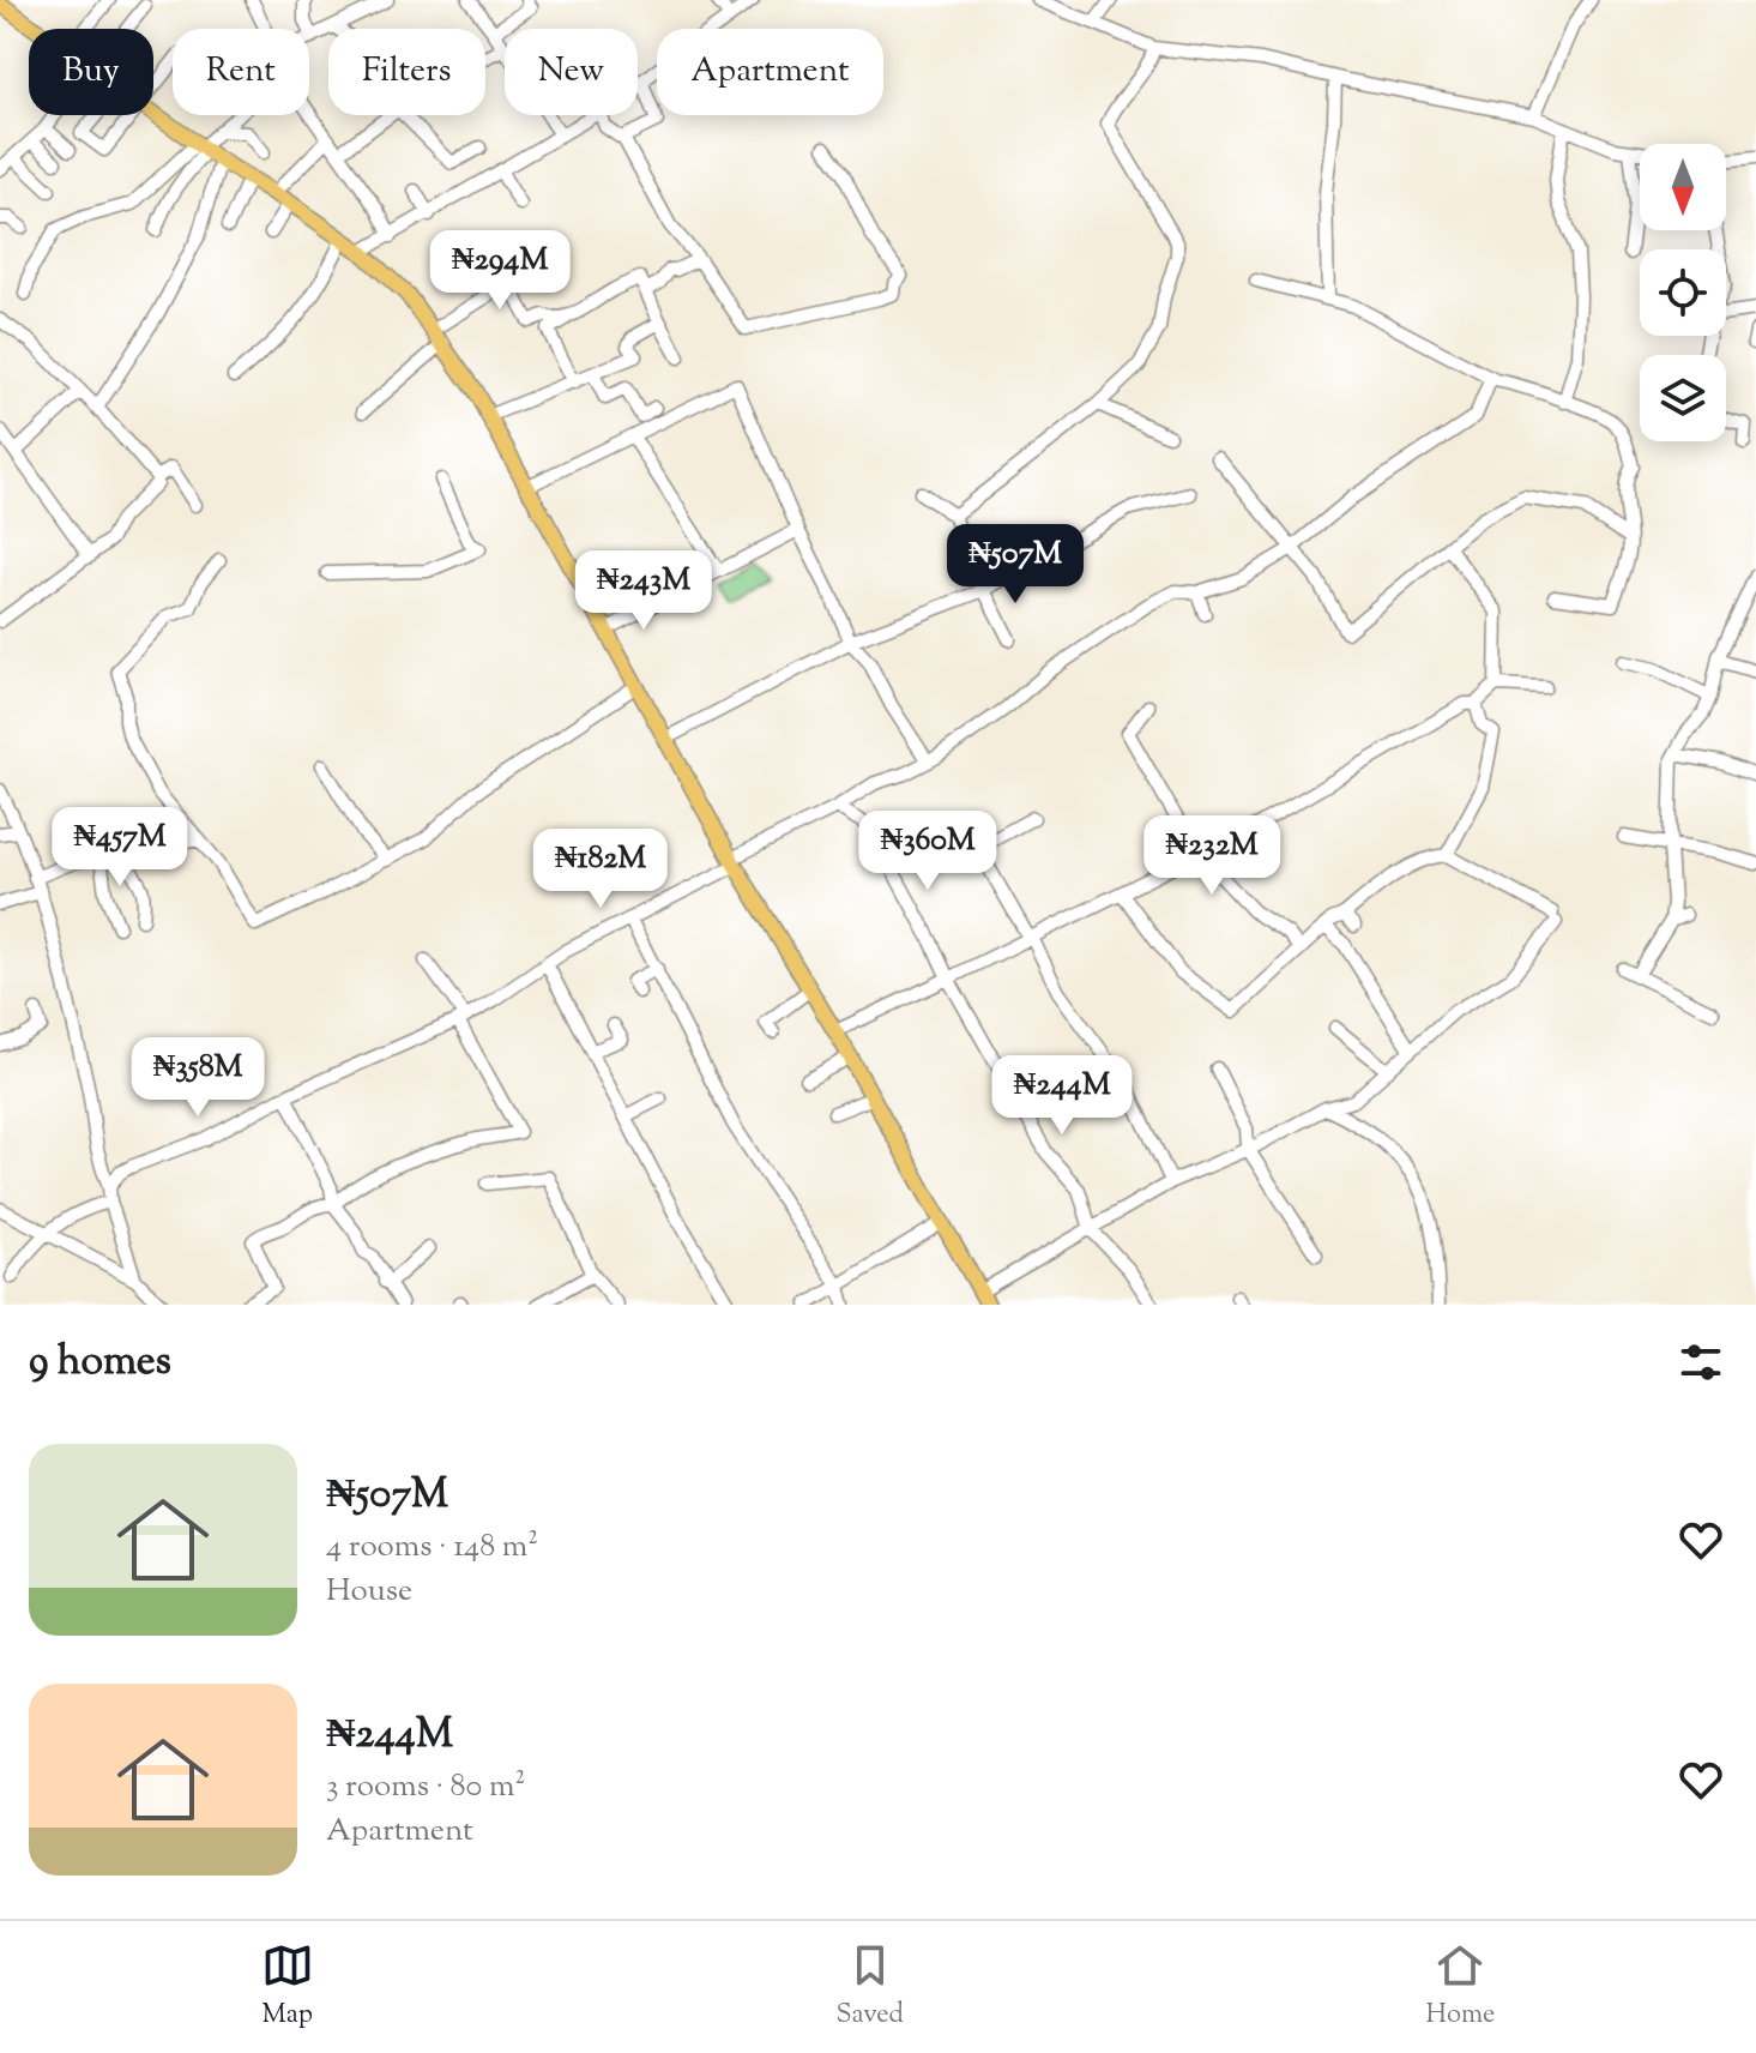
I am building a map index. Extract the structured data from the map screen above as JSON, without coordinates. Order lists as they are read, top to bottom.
{
  "north": "bottom",
  "page": {
    "chip": [
      "Buy",
      "Rent",
      "Filters",
      "New",
      "Apartment"
    ],
    "price": [
      "₦294M",
      "₦507M",
      "₦243M",
      "₦457M",
      "₦360M",
      "₦232M",
      "₦182M",
      "₦358M",
      "₦244M"
    ],
    "heading": "9 homes",
    "list": [
      {
        "name": "₦507M",
        "note": "4 rooms · 148 m² · House"
      },
      {
        "name": "₦244M",
        "note": "3 rooms · 80 m² · Apartment"
      }
    ],
    "tabs": ["Map", "Saved", "Home"]
  }
}
